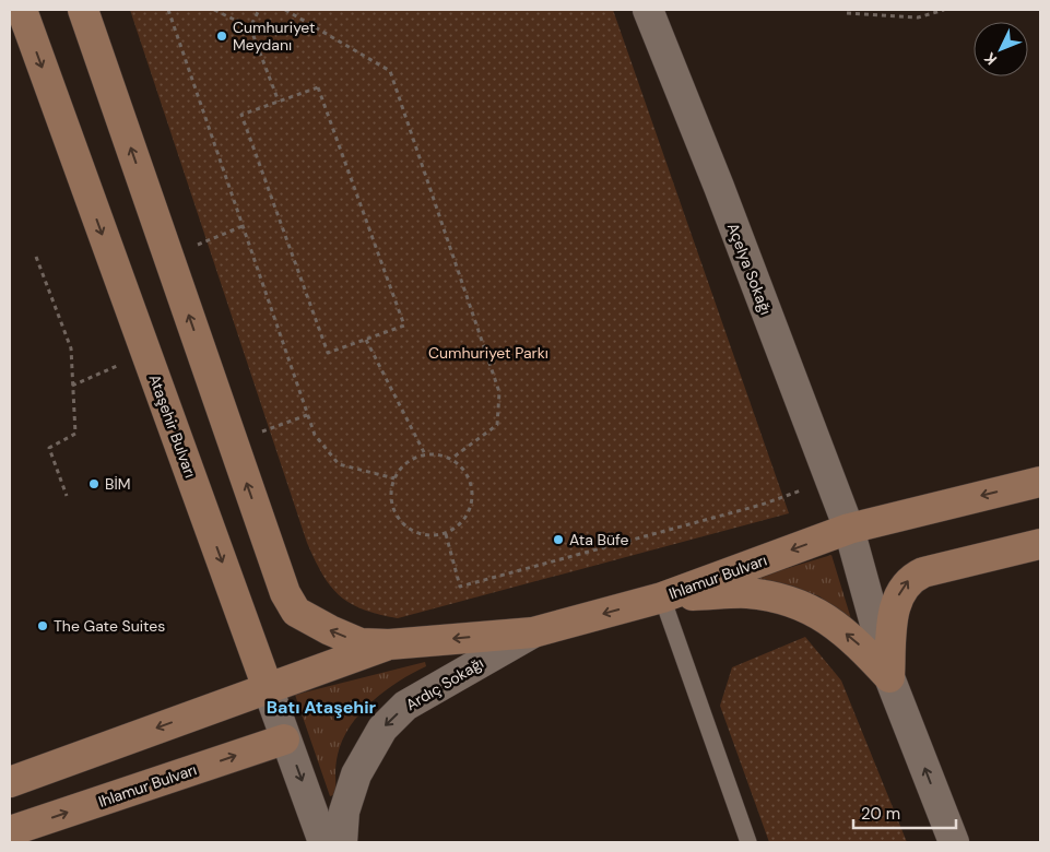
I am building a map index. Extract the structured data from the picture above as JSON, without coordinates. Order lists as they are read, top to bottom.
{
  "streets": {
    "main road": ["Ataşehir Bulvarı", "Ihlamur Bulvarı"],
    "street": ["Açelya Sokağı", "Ardıç Sokağı"]
  },
  "crossings": [
    ["Açelya Sokağı", "Ihlamur Bulvarı"],
    ["Ataşehir Bulvarı", "Ihlamur Bulvarı"],
    ["Ihlamur Bulvarı", "Ardıç Sokağı"]
  ],
  "one_way": ["Ardıç Sokağı"],
  "districts": ["Batı Ataşehir"],
  "parks": ["Cumhuriyet Parkı"],
  "places": [
    "Cumhuriyet Meydanı",
    "BİM",
    "Ata Büfe",
    "The Gate Suites"
  ],
  "scale_bar": "20 m",
  "north": "bottom left"
}
